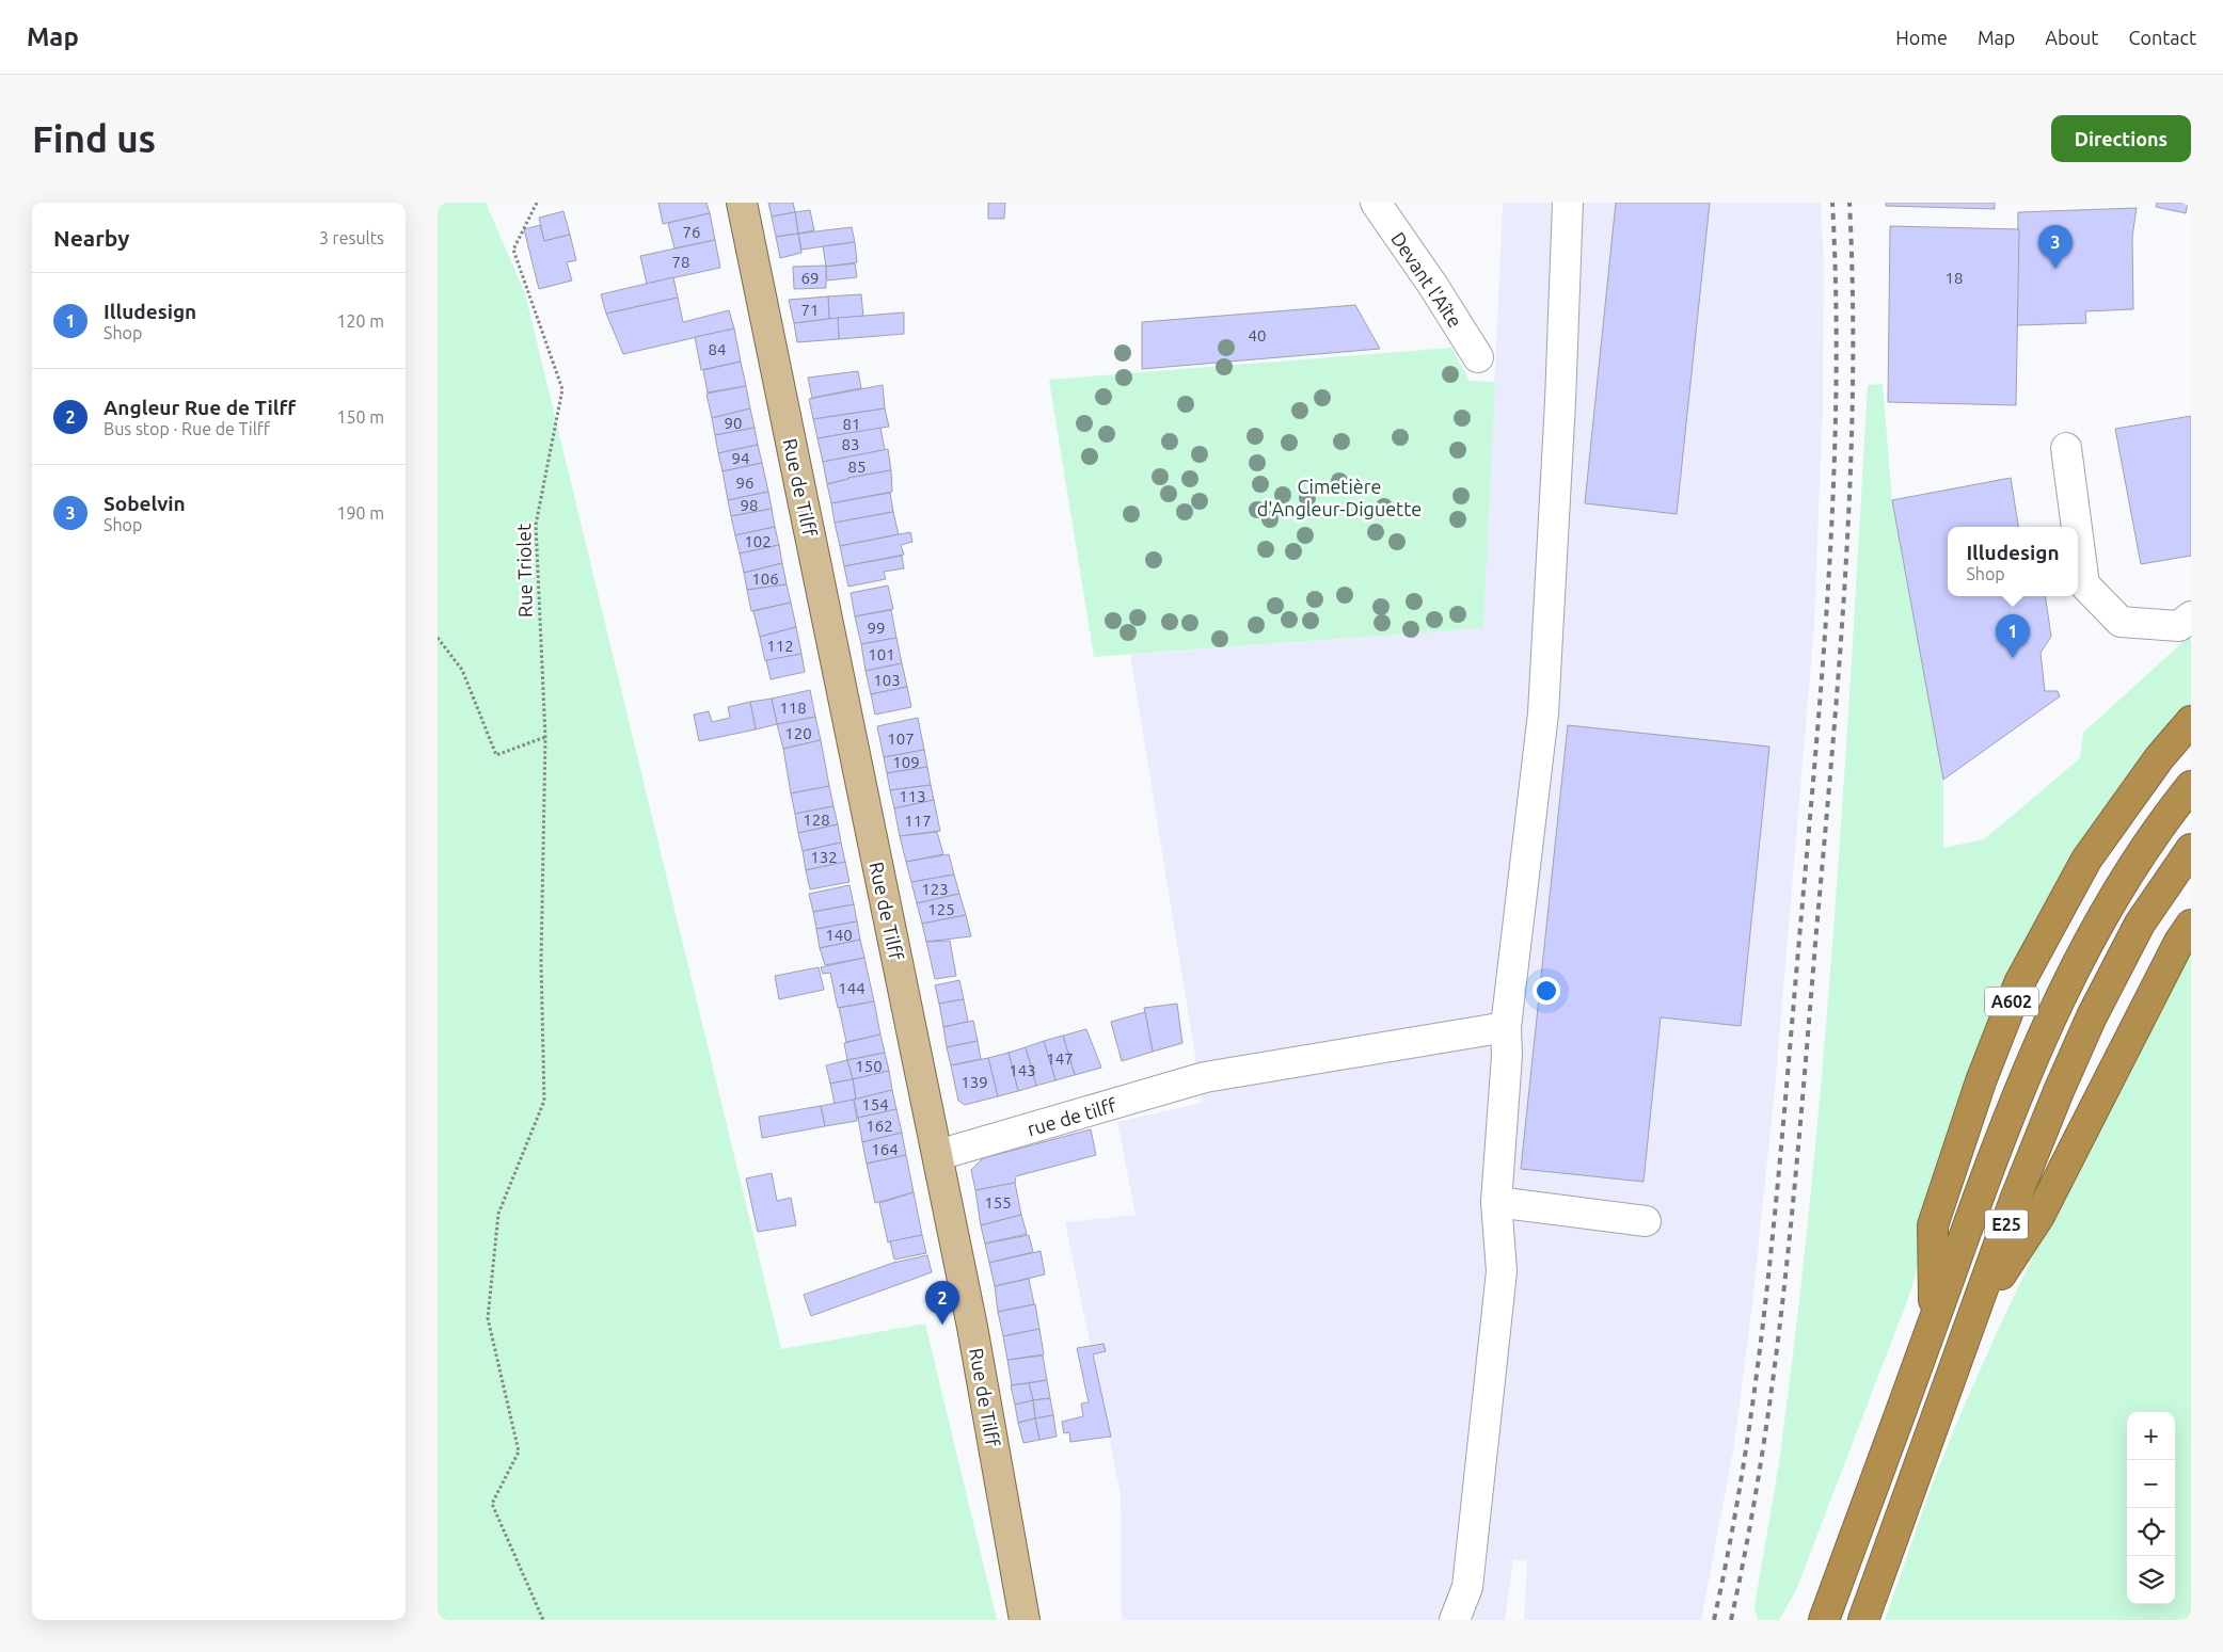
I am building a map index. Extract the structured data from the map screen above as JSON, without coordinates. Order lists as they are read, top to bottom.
{
  "streets": {
    "highway": ["A602", "E25"],
    "main road": ["Rue de Tilff"],
    "street": ["Devant l'Aîte", "rue de tilff"],
    "path": ["Rue Triolet"]
  },
  "crossings": [
    ["Rue de Tilff", "rue de tilff"],
    ["A602", "E25"]
  ],
  "parks": ["Cimetière d'Angleur-Diguette"],
  "house_numbers": [
    "76",
    "78",
    "69",
    "18",
    "71",
    "40",
    "84",
    "90",
    "81",
    "83",
    "94",
    "85",
    "96",
    "98",
    "102",
    "106",
    "99",
    "112",
    "101",
    "103",
    "118",
    "120",
    "107",
    "109",
    "113",
    "128",
    "117",
    "132",
    "123",
    "125",
    "140",
    "144",
    "147",
    "150",
    "143",
    "139",
    "154",
    "162",
    "164",
    "155"
  ],
  "page": {
    "header": "Map",
    "nav": [
      "Home",
      "Map",
      "About",
      "Contact"
    ],
    "buttons": "Directions",
    "title": "Find us",
    "heading": ["Nearby", "3 results"],
    "pins": ["3", "1", "2"],
    "list": [
      {
        "mark": "1",
        "name": "Illudesign",
        "note": "Shop",
        "value": "120 m"
      },
      {
        "mark": "2",
        "name": "Angleur Rue de Tilff",
        "note": "Bus stop · Rue de Tilff",
        "value": "150 m"
      },
      {
        "mark": "3",
        "name": "Sobelvin",
        "note": "Shop",
        "value": "190 m"
      }
    ],
    "popup": ["Illudesign", "Shop"],
    "map_buttons": ["+", "−"]
  }
}
